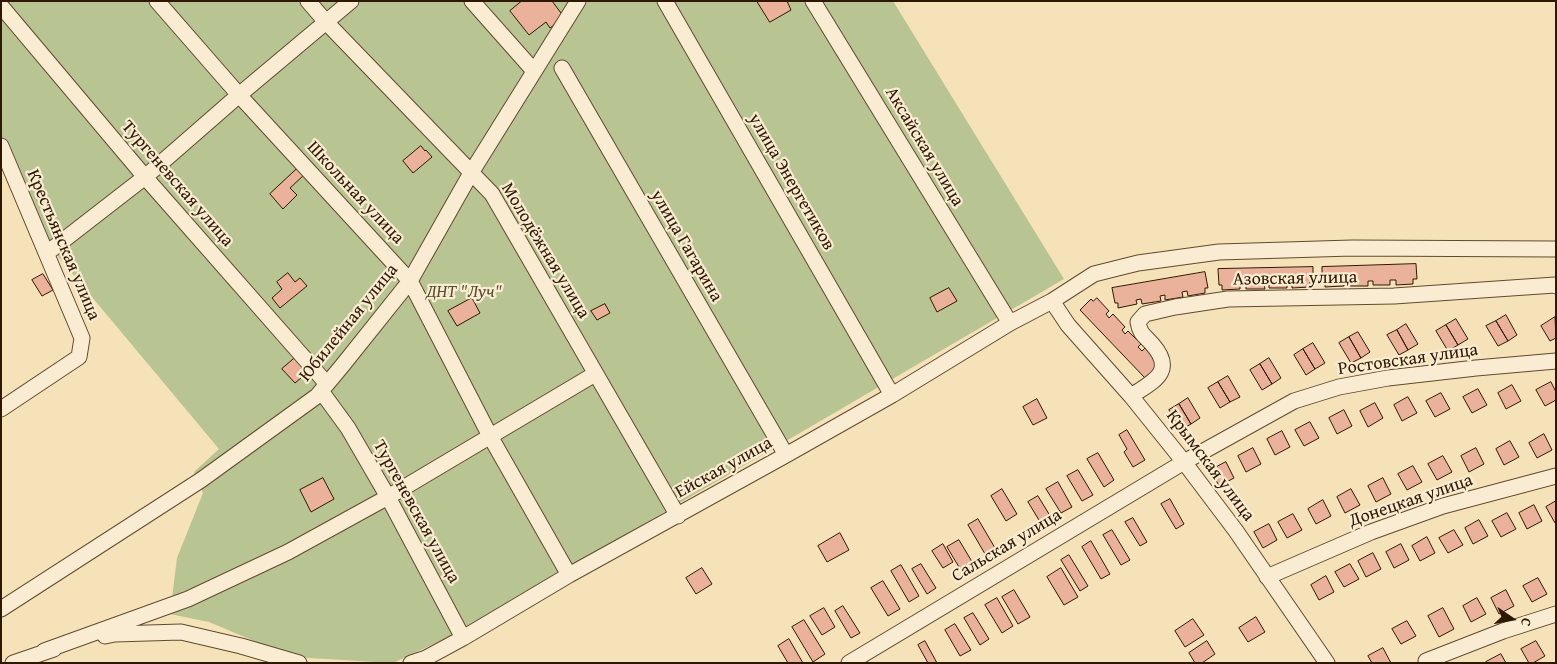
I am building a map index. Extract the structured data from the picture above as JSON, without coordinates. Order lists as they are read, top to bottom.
{
  "streets": {
    "street": [
      "Аксайская улица",
      "улица Энергетиков",
      "Тургеневская улица",
      "Школьная улица",
      "Крестьянская улица",
      "улица Гагарина",
      "Молодёжная улица",
      "Азовская улица",
      "Юбилейная улица",
      "Ростовская улица",
      "Крымская улица",
      "Ейская улица",
      "Донецкая улица",
      "Сальская улица"
    ]
  },
  "crossings": [
    ["Аксайская улица", "Ейская улица"],
    ["улица Энергетиков", "Ейская улица"],
    ["Тургеневская улица", "Юбилейная улица"],
    ["Тургеневская улица", "Ейская улица"],
    ["Школьная улица", "Юбилейная улица"],
    ["Школьная улица", "Ейская улица"],
    ["улица Гагарина", "Ейская улица"],
    ["Молодёжная улица", "Юбилейная улица"],
    ["Молодёжная улица", "Ейская улица"],
    ["Азовская улица", "Крымская улица"],
    ["Ростовская улица", "Крымская улица"],
    ["Ростовская улица", "Сальская улица"],
    ["Крымская улица", "Ейская улица"],
    ["Крымская улица", "Донецкая улица"],
    ["Крымская улица", "Сальская улица"]
  ],
  "parks": ["ДНТ \"Луч\""],
  "north": "right"
}
